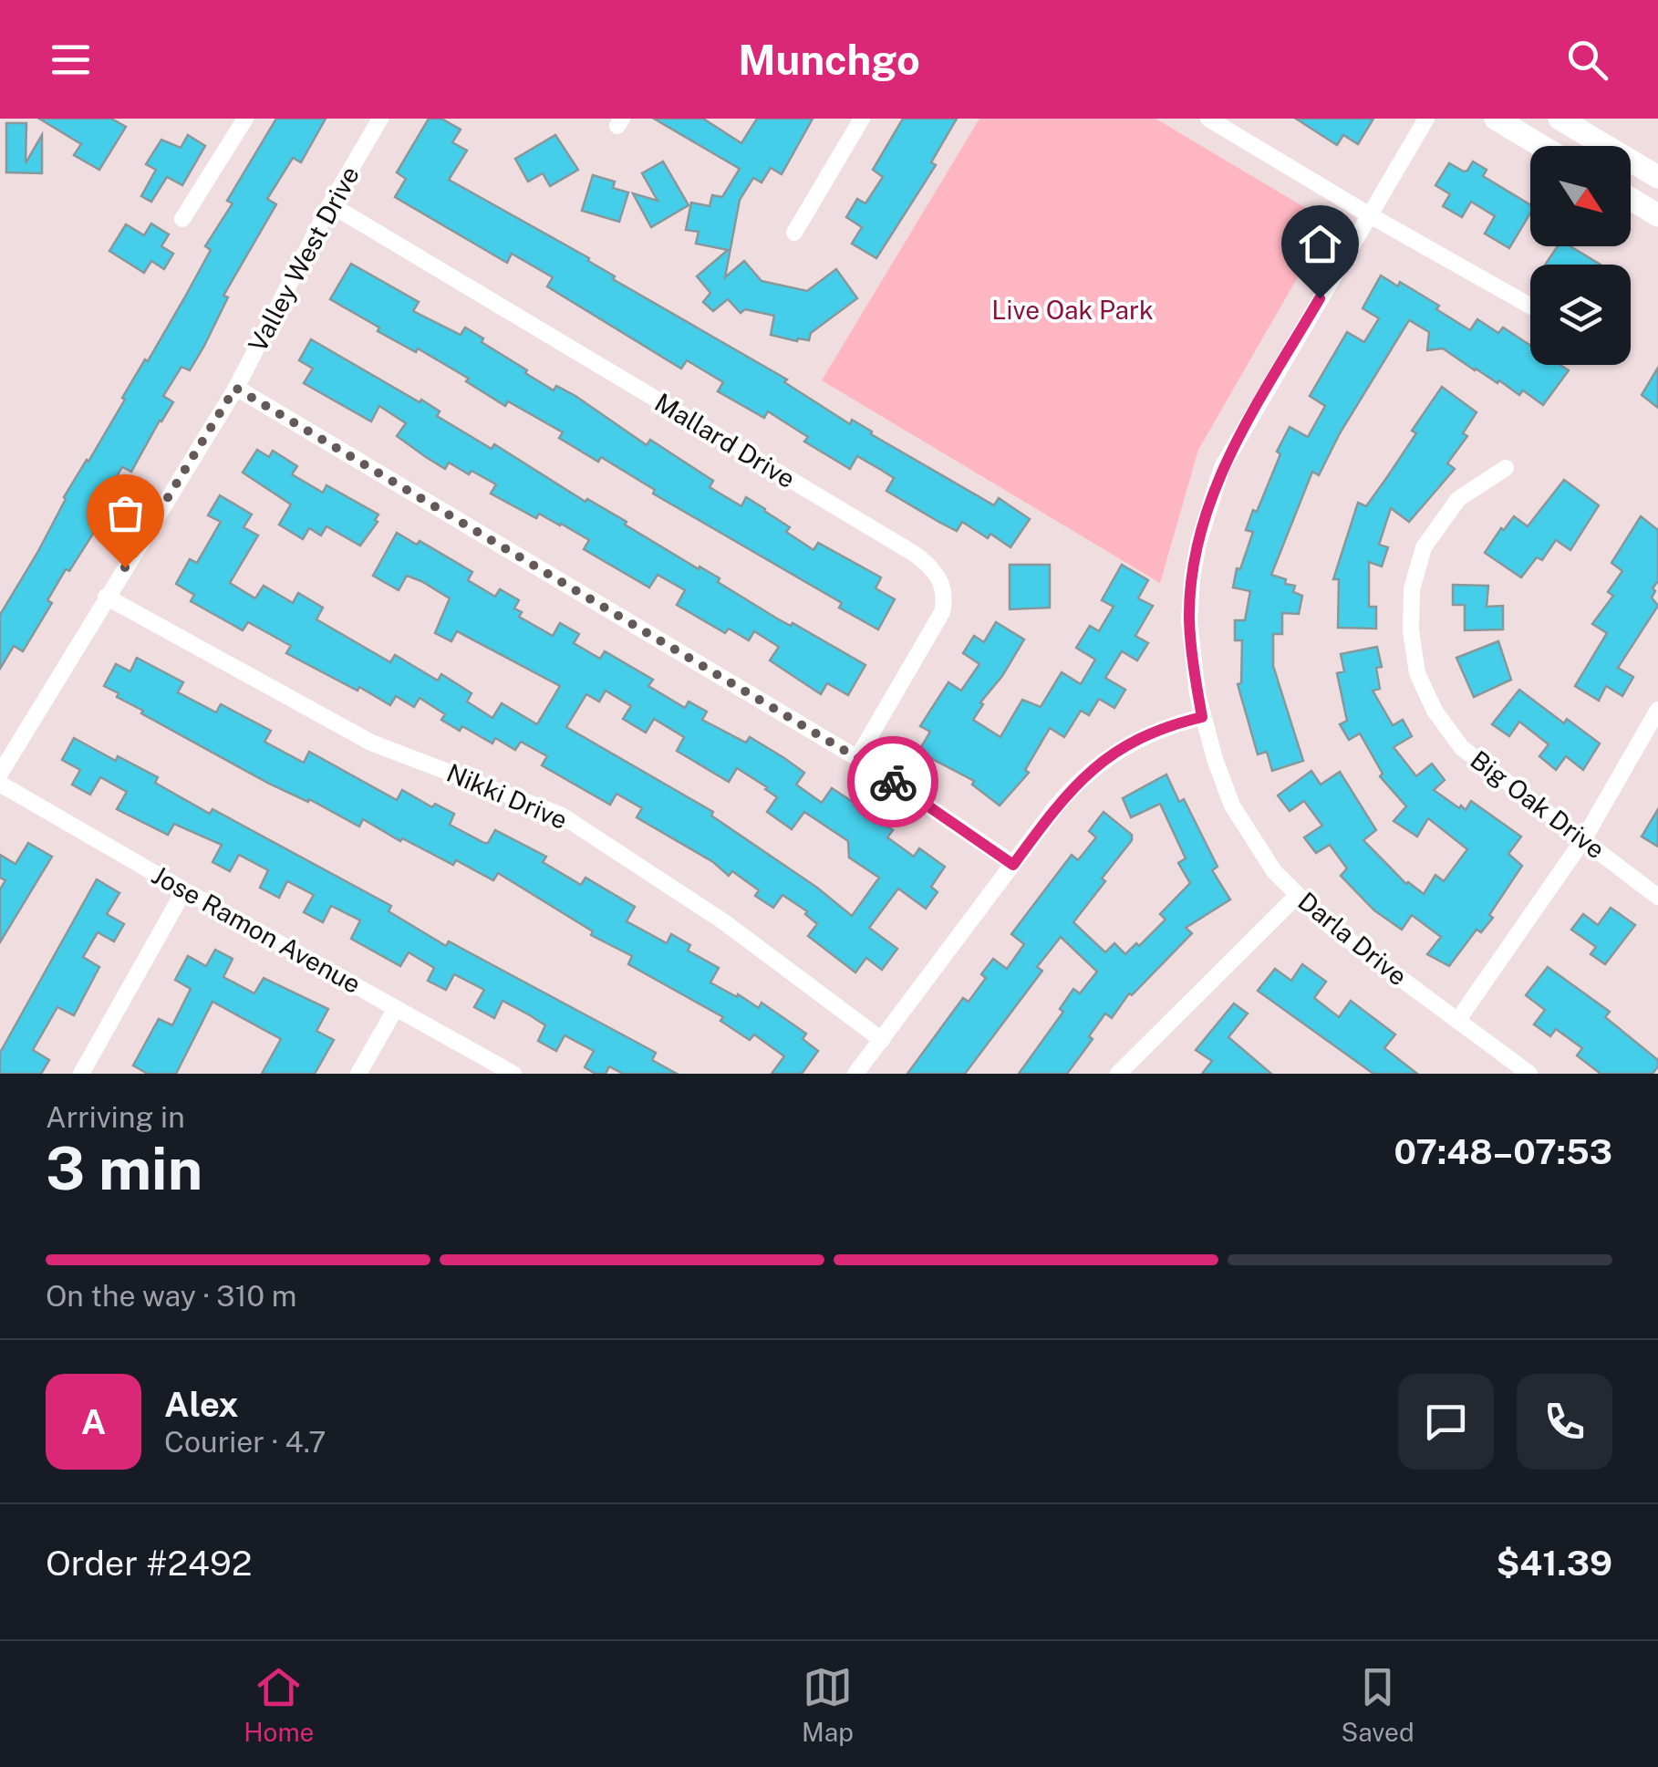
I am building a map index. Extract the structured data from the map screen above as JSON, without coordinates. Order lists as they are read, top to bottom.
{
  "streets": {
    "street": [
      "Valley West Drive",
      "Mallard Drive",
      "Nikki Drive",
      "Big Oak Drive",
      "Jose Ramon Avenue",
      "Darla Drive"
    ]
  },
  "crossings": [
    ["Valley West Drive", "Mallard Drive"],
    ["Valley West Drive", "Nikki Drive"]
  ],
  "parks": ["Live Oak Park"],
  "north": "bottom right",
  "page": {
    "header": "Munchgo",
    "heading": ["3 min", "Arriving in", "07:48–07:53"],
    "panel": [
      "Alex",
      "Courier · 4.7",
      "Order #2492",
      "$41.39"
    ],
    "bar": "On the way · 310 m",
    "round": "A",
    "tabs": ["Home", "Map", "Saved"]
  }
}
